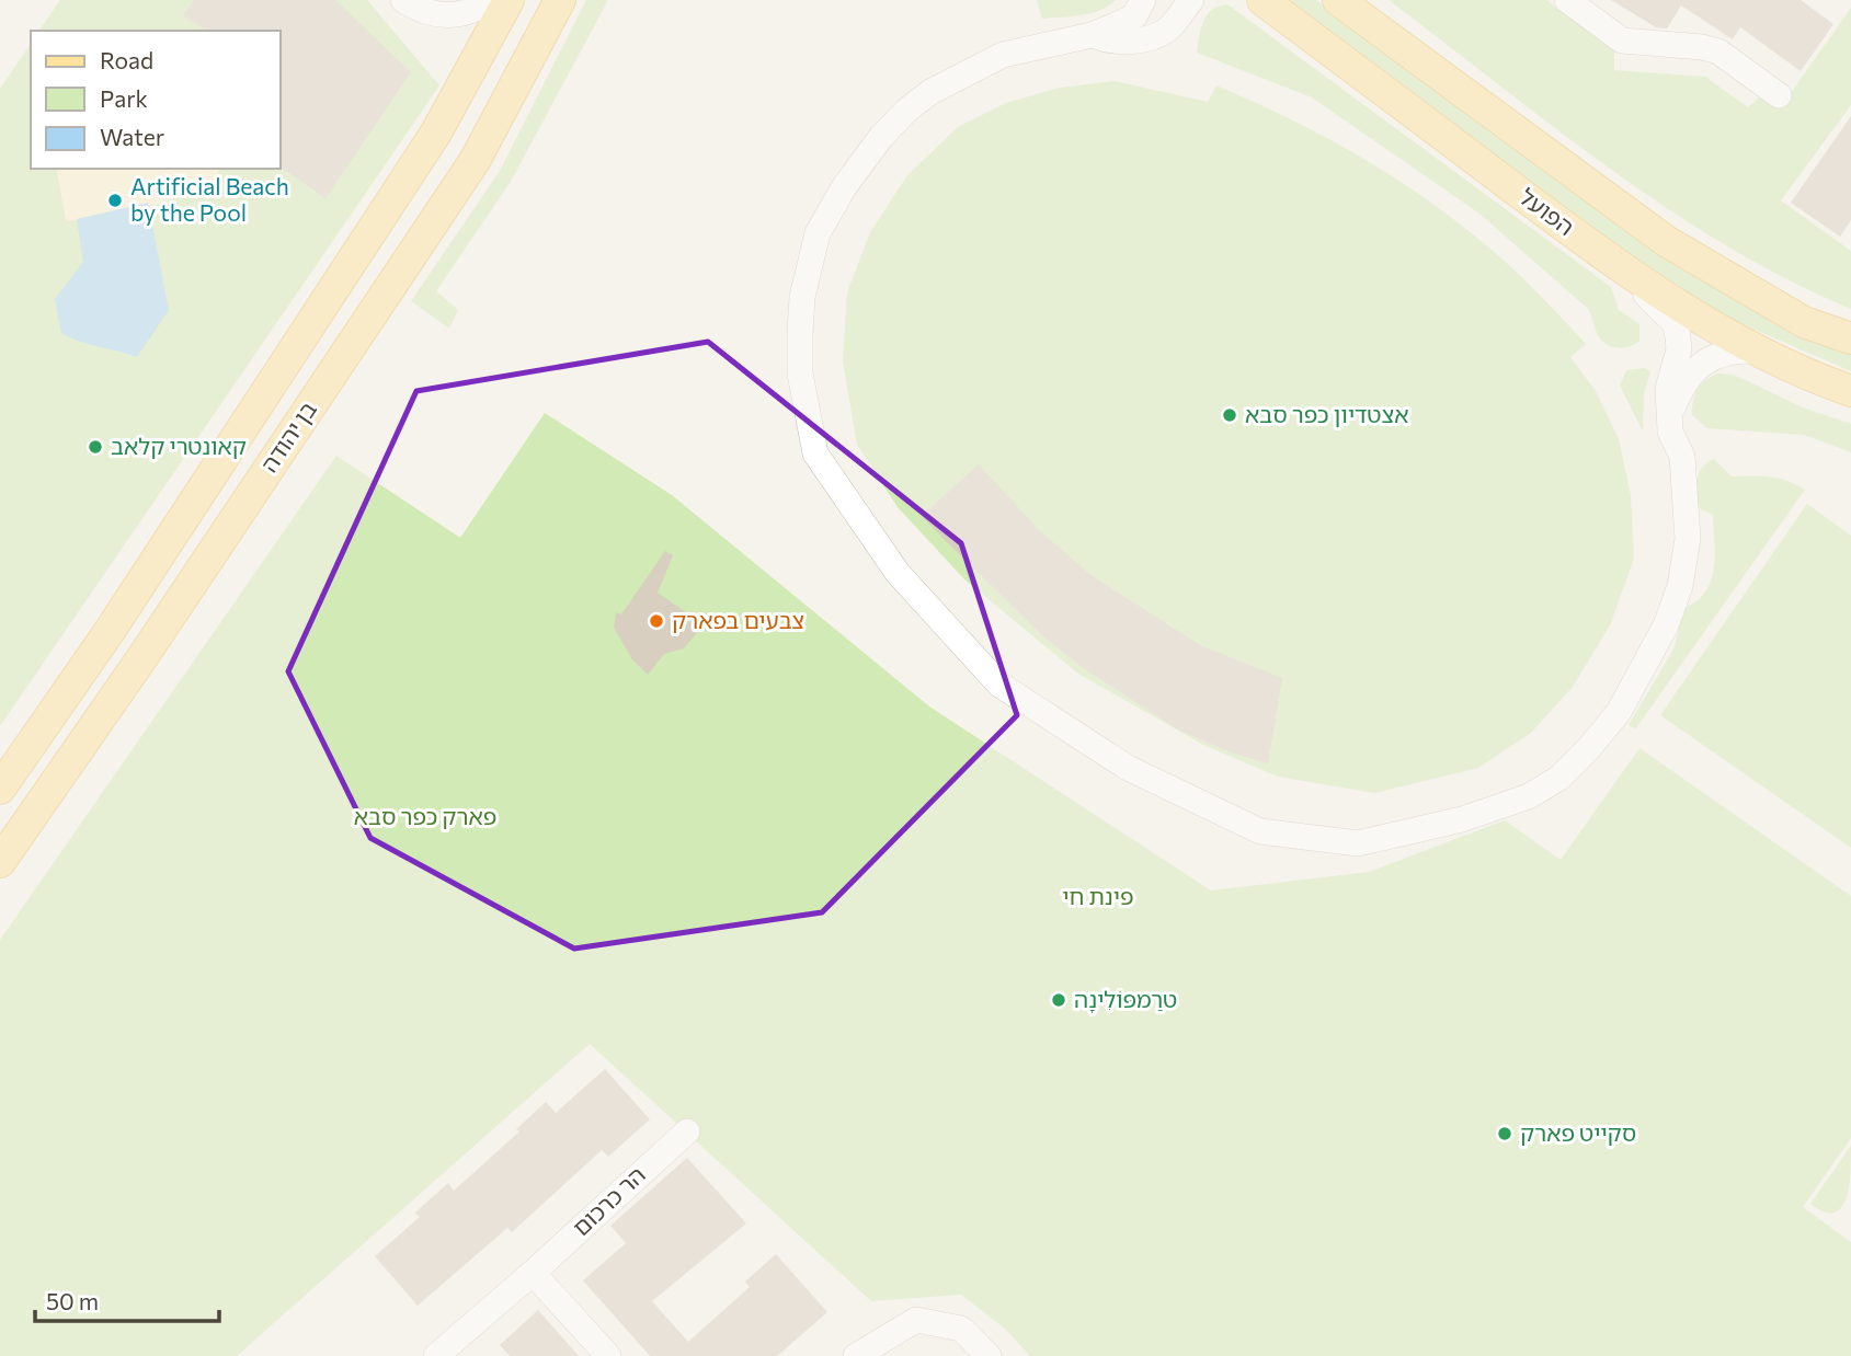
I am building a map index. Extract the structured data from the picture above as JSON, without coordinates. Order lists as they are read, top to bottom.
{
  "streets": {
    "main road": ["הפועל", "בן יהודה"],
    "street": ["הר כרכום"]
  },
  "parks": ["פארק כפר סבא", "פינת חי"],
  "places": [
    "Artificial Beach by the Pool",
    "אצטדיון כפר סבא",
    "קאונטרי קלאב",
    "צבעים בפארק",
    "טרַמפּוֹלִינָה",
    "סקייט פארק"
  ],
  "legend": ["Road", "Park", "Water"],
  "scale_bar": "50 m"
}
